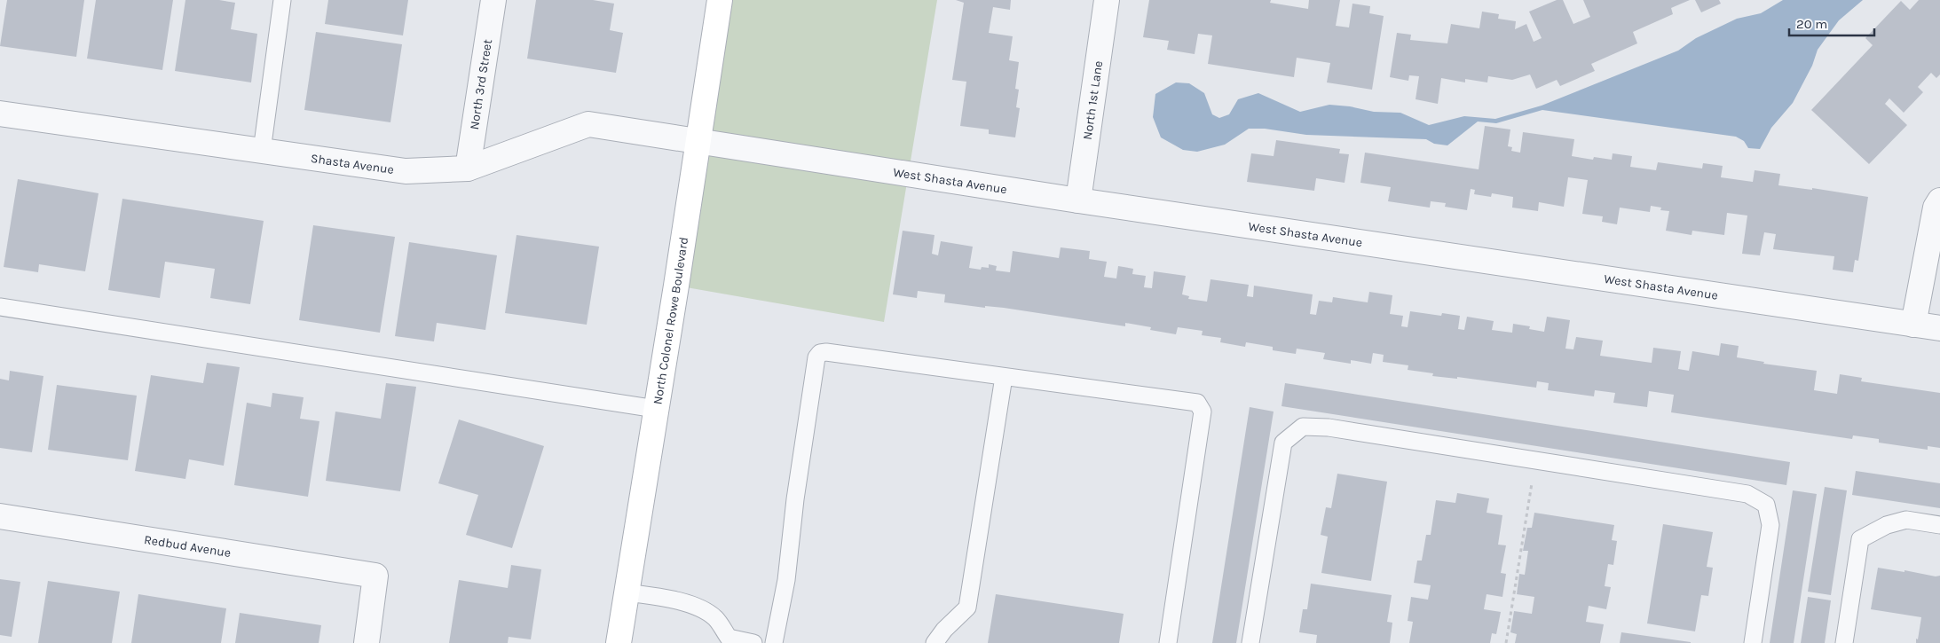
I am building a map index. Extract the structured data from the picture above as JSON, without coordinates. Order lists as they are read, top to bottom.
{
  "streets": {
    "main road": ["North Colonel Rowe Boulevard"],
    "street": [
      "North 3rd Street",
      "North 1st Lane",
      "Shasta Avenue",
      "West Shasta Avenue",
      "Redbud Avenue"
    ]
  },
  "crossings": [
    ["North 3rd Street", "Shasta Avenue"],
    ["North 1st Lane", "West Shasta Avenue"],
    ["Shasta Avenue", "West Shasta Avenue"],
    ["Shasta Avenue", "North Colonel Rowe Boulevard"],
    ["West Shasta Avenue", "North Colonel Rowe Boulevard"]
  ],
  "scale_bar": "20 m"
}
